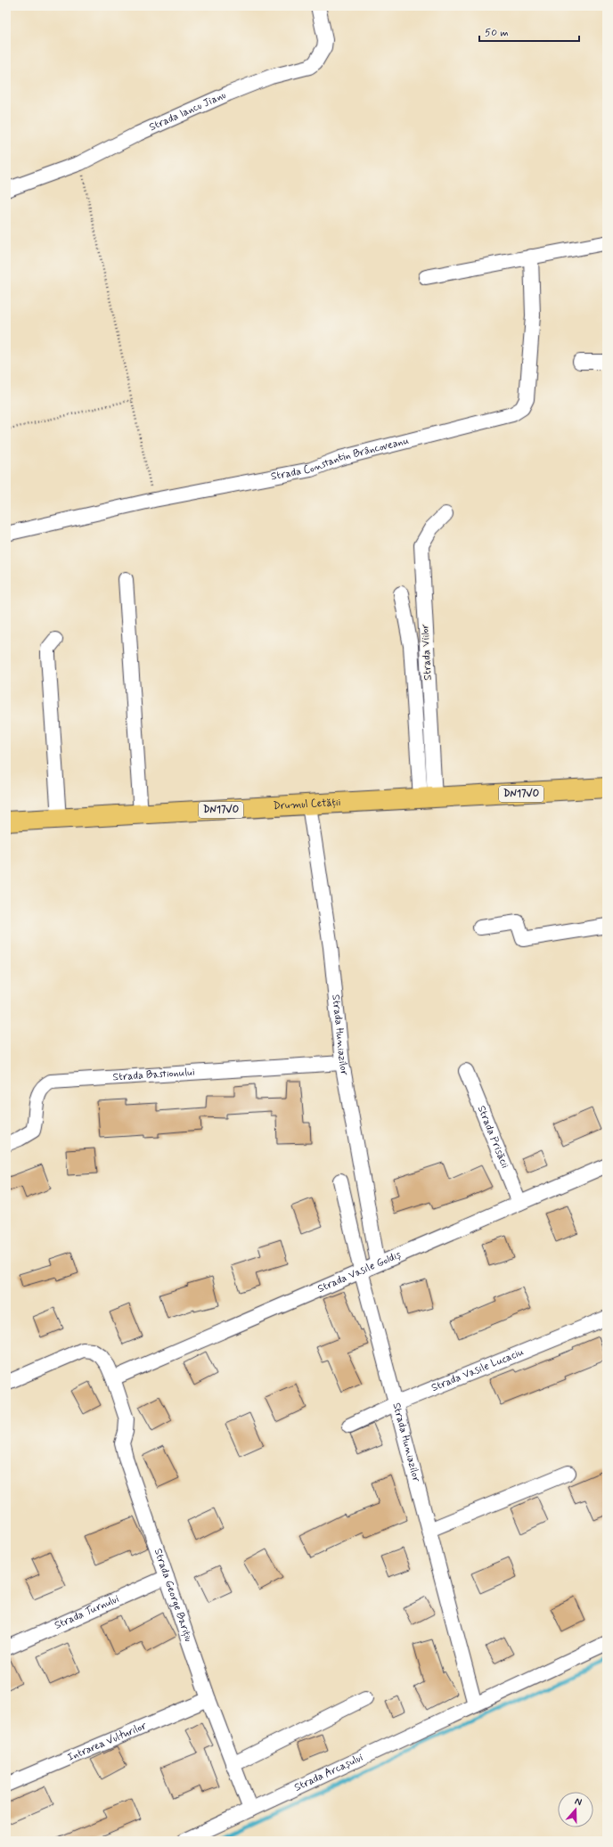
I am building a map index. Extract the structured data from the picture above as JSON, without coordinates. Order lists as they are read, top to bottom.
{
  "streets": {
    "highway": ["DN17VO", "Drumul Cetății"],
    "street": [
      "Strada Iancu Jianu",
      "Strada Constantin Brâncoveanu",
      "Strada Viilor",
      "Strada Huniazilor",
      "Strada Bastionului",
      "Strada Prisăcii",
      "Strada Vasile Goldiș",
      "Strada Vasile Lucaciu",
      "Strada George Barițiu",
      "Strada Turnului",
      "Intrarea Vulturilor",
      "Strada Arcașului"
    ]
  },
  "crossings": [
    ["Strada Viilor", "Drumul Cetății"],
    ["Drumul Cetății", "Strada Huniazilor"],
    ["Strada Huniazilor", "Strada Bastionului"],
    ["Strada Huniazilor", "Strada Vasile Goldiș"],
    ["Strada Huniazilor", "Strada Vasile Lucaciu"],
    ["Strada Huniazilor", "Strada Arcașului"],
    ["Strada Prisăcii", "Strada Vasile Goldiș"],
    ["Strada Vasile Goldiș", "Strada George Barițiu"],
    ["Strada George Barițiu", "Strada Turnului"],
    ["Strada George Barițiu", "Intrarea Vulturilor"],
    ["Strada George Barițiu", "Strada Arcașului"]
  ],
  "scale_bar": "50 m",
  "north": "top"
}
